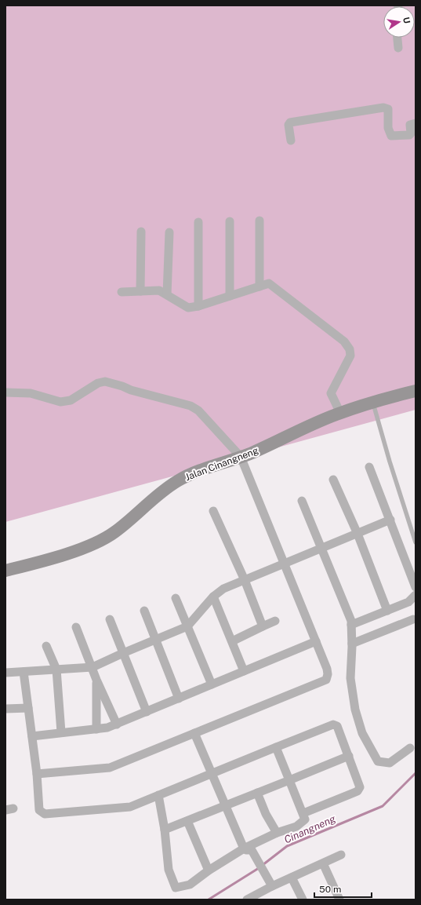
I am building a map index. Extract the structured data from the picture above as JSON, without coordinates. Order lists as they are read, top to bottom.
{
  "streets": {
    "street": ["Jalan Cinangneng"]
  },
  "water": ["Cinangneng"],
  "scale_bar": "50 m",
  "north": "right"
}
